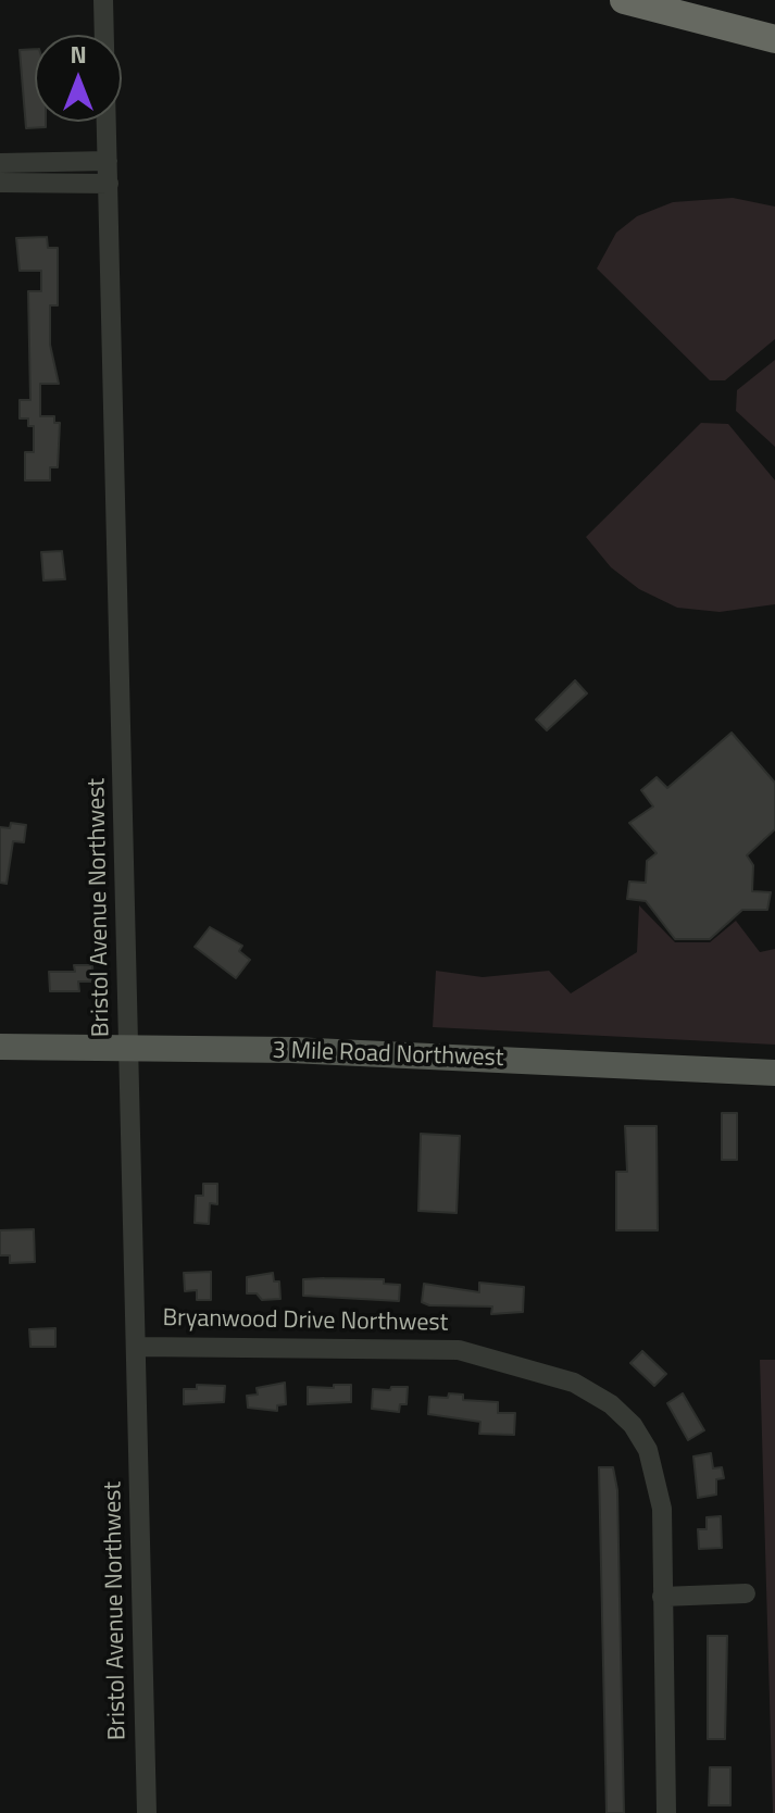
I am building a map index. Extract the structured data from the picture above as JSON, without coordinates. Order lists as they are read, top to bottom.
{
  "streets": {
    "main road": ["3 Mile Road Northwest"],
    "street": ["Bristol Avenue Northwest", "Bryanwood Drive Northwest"]
  },
  "crossings": [
    ["Bristol Avenue Northwest", "3 Mile Road Northwest"],
    ["Bristol Avenue Northwest", "Bryanwood Drive Northwest"]
  ],
  "north": "top"
}
